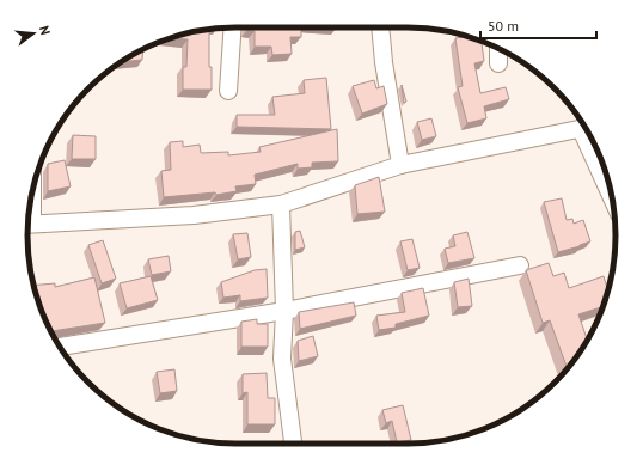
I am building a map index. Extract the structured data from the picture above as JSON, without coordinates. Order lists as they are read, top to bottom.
{
  "scale_bar": "50 m",
  "north": "right"
}
